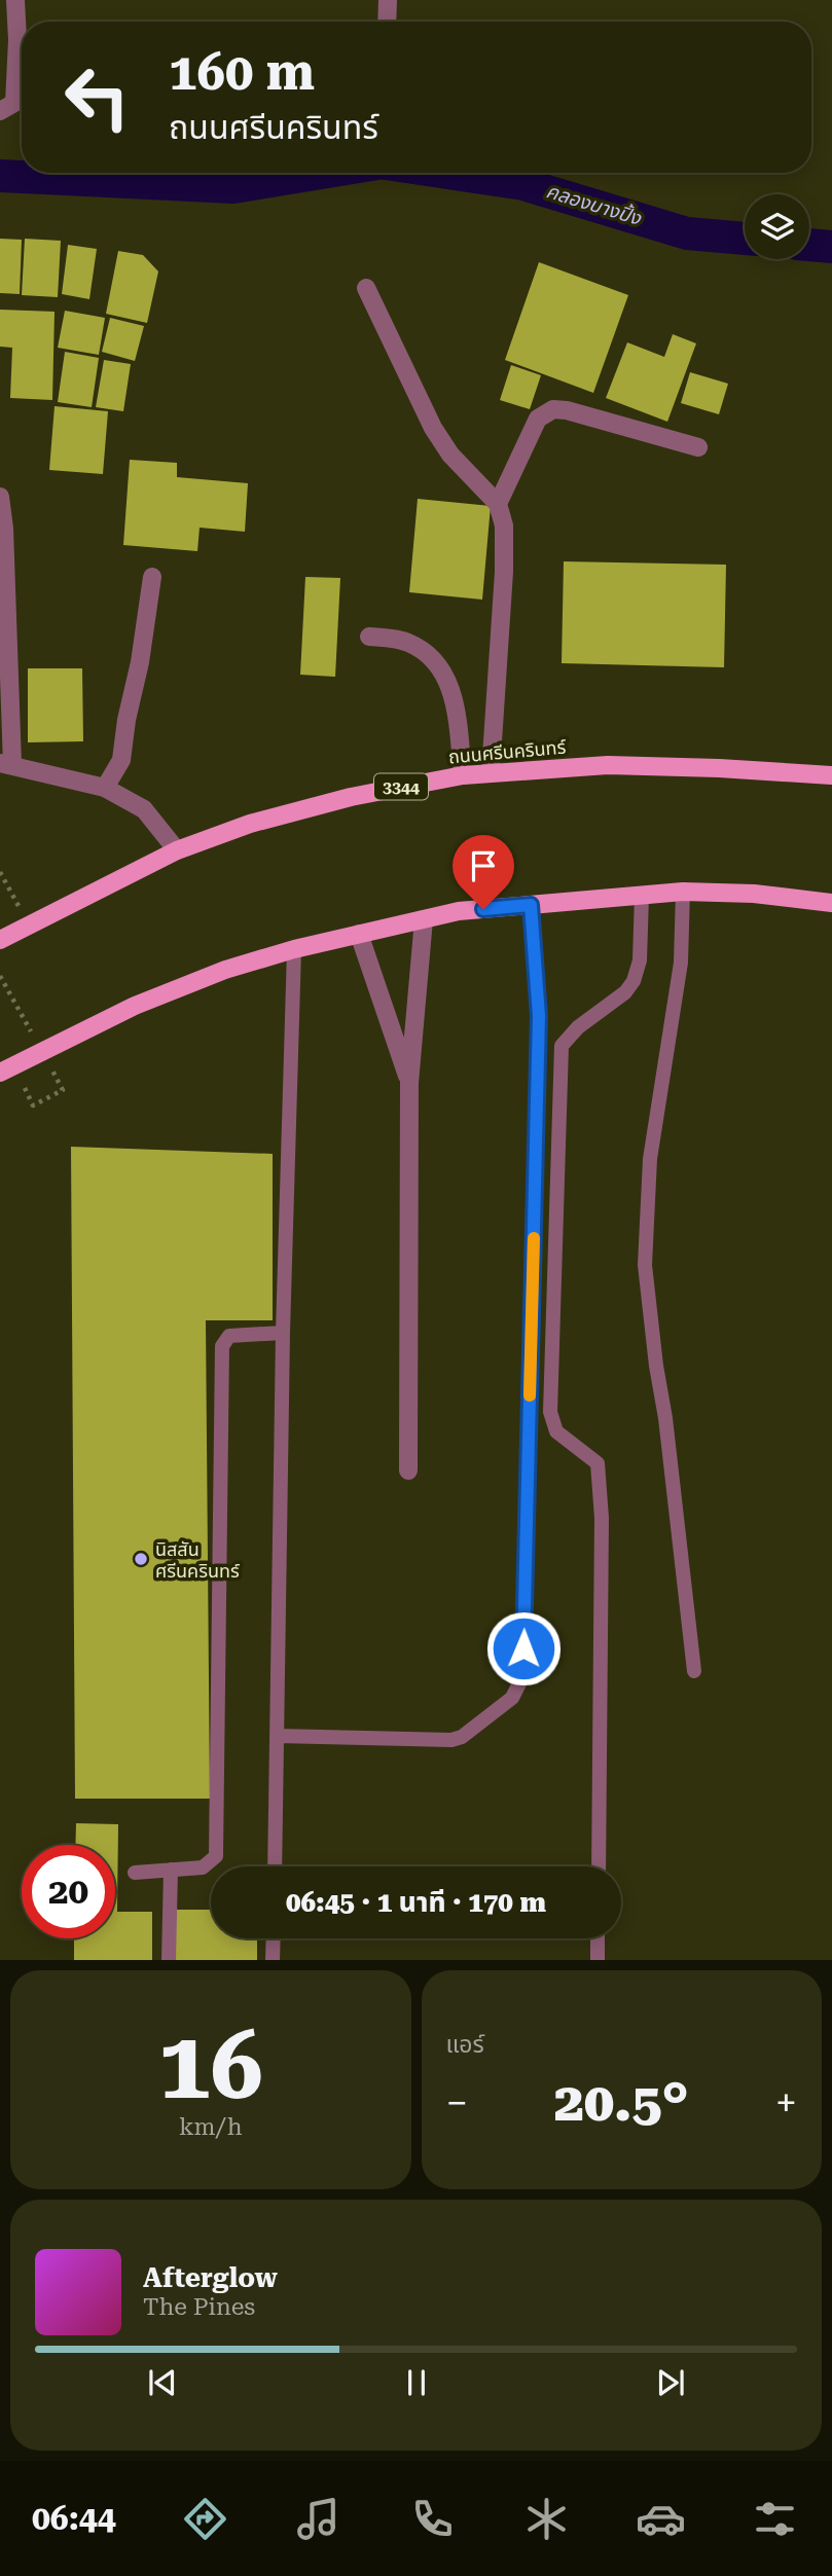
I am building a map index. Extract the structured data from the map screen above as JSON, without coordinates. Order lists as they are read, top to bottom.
{
  "streets": {
    "main road": ["ถนนศรีนครินทร์", "3344"]
  },
  "water": ["คลองบางปิ้ง"],
  "places": ["นิสสัน ศรีนครินทร์"],
  "page": {
    "turn": ["160 m", "ถนนศรีนครินทร์"],
    "limit": "20",
    "trip": "06:45 · 1 นาที · 170 m",
    "tile": [
      ["16", "km/h"],
      "แอร์"
    ],
    "heat": ["−", "20.5°", "+"],
    "song": ["Afterglow", "The Pines"],
    "tabs": "06:44"
  }
}
